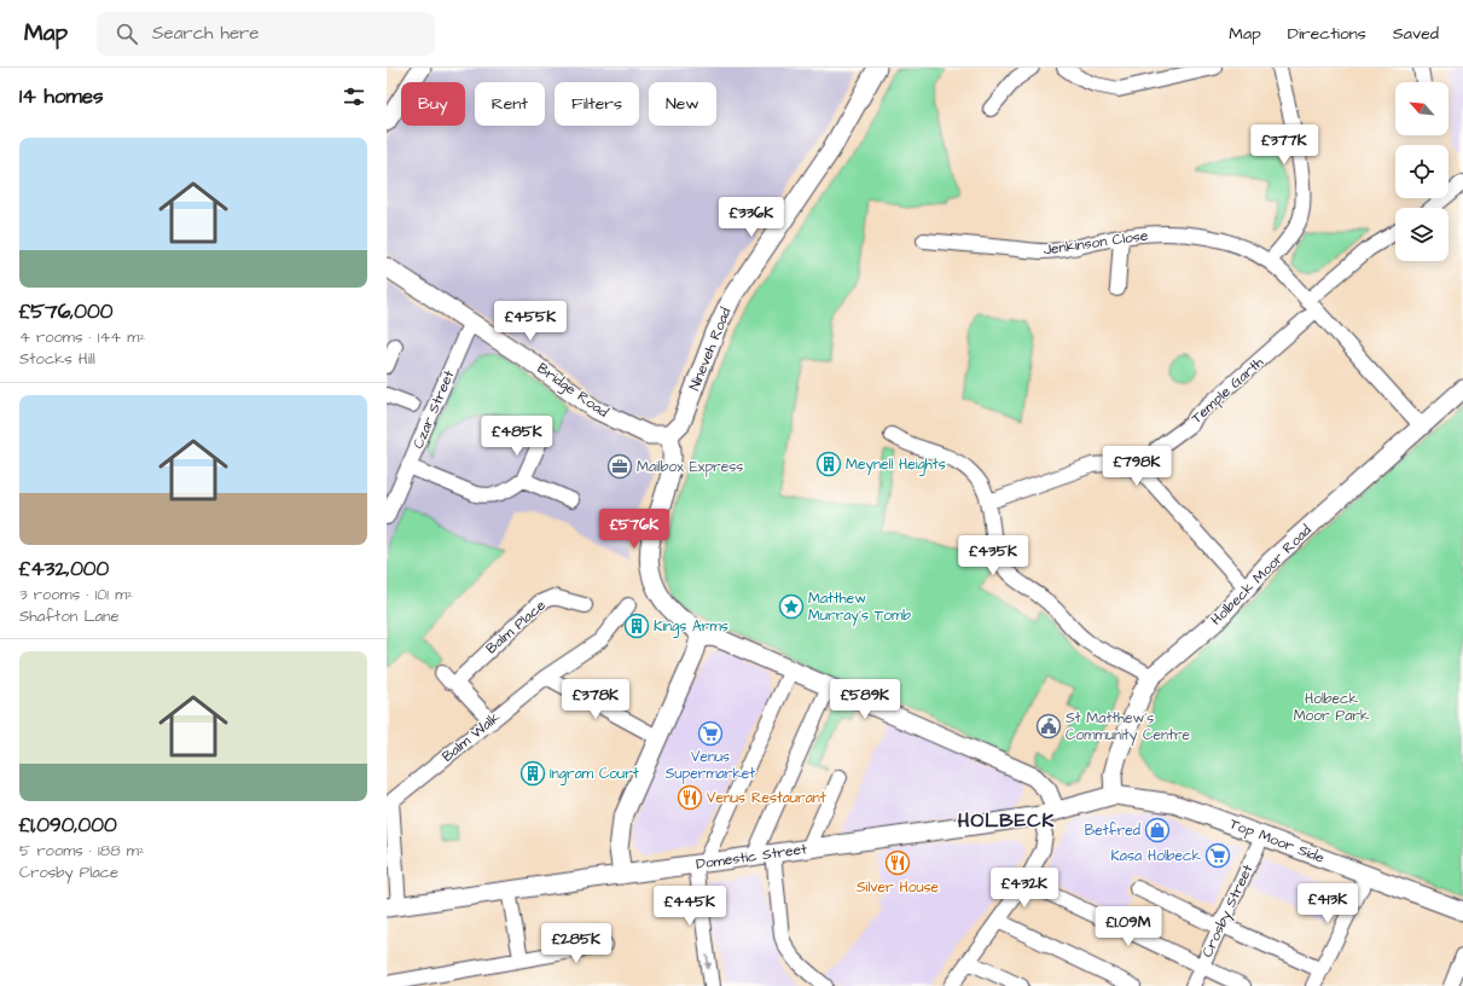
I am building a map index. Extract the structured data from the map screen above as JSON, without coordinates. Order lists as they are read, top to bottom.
{
  "streets": {
    "street": [
      "Jenkinson Close",
      "Nineveh Road",
      "Bridge Road",
      "Temple Garth",
      "Czar Street",
      "Holbeck Moor Road",
      "Balm Place",
      "Balm Walk",
      "Top Moor Side",
      "Domestic Street",
      "Crosby Street"
    ]
  },
  "crossings": [
    ["Jenkinson Close", "Temple Garth"],
    ["Jenkinson Close", "Holbeck Moor Road"],
    ["Nineveh Road", "Bridge Road"],
    ["Bridge Road", "Czar Street"],
    ["Holbeck Moor Road", "Top Moor Side"],
    ["Holbeck Moor Road", "Domestic Street"],
    ["Balm Walk", "Domestic Street"],
    ["Top Moor Side", "Domestic Street"],
    ["Top Moor Side", "Crosby Street"]
  ],
  "districts": ["HOLBECK"],
  "parks": ["Holbeck Moor Park"],
  "places": {
    "building": ["Meynell Heights", "Kings Arms", "Ingram Court"],
    "office": ["Mailbox Express"],
    "place": ["Matthew Murray's Tomb"],
    "public building": ["St Matthew's Community Centre"],
    "supermarket": ["Venus Supermarket", "Kasa Holbeck"],
    "restaurant": ["Venus Restaurant", "Silver House"],
    "shop": ["Betfred"]
  },
  "north": "top left",
  "page": {
    "header": "Map",
    "search": "Search here",
    "nav": ["Map", "Directions", "Saved"],
    "heading": "14 homes",
    "chip": [
      "Buy",
      "Rent",
      "Filters",
      "New"
    ],
    "price": [
      "£377K",
      "£336K",
      "£455K",
      "£485K",
      "£798K",
      "£576K",
      "£435K",
      "£378K",
      "£589K",
      "£432K",
      "£413K",
      "£445K",
      "£1.09M",
      "£285K"
    ],
    "list": [
      {
        "name": "£576,000",
        "note": "4 rooms · 144 m² · Stocks Hill"
      },
      {
        "name": "£432,000",
        "note": "3 rooms · 101 m² · Shafton Lane"
      },
      {
        "name": "£1,090,000",
        "note": "5 rooms · 188 m² · Crosby Place"
      }
    ]
  }
}
